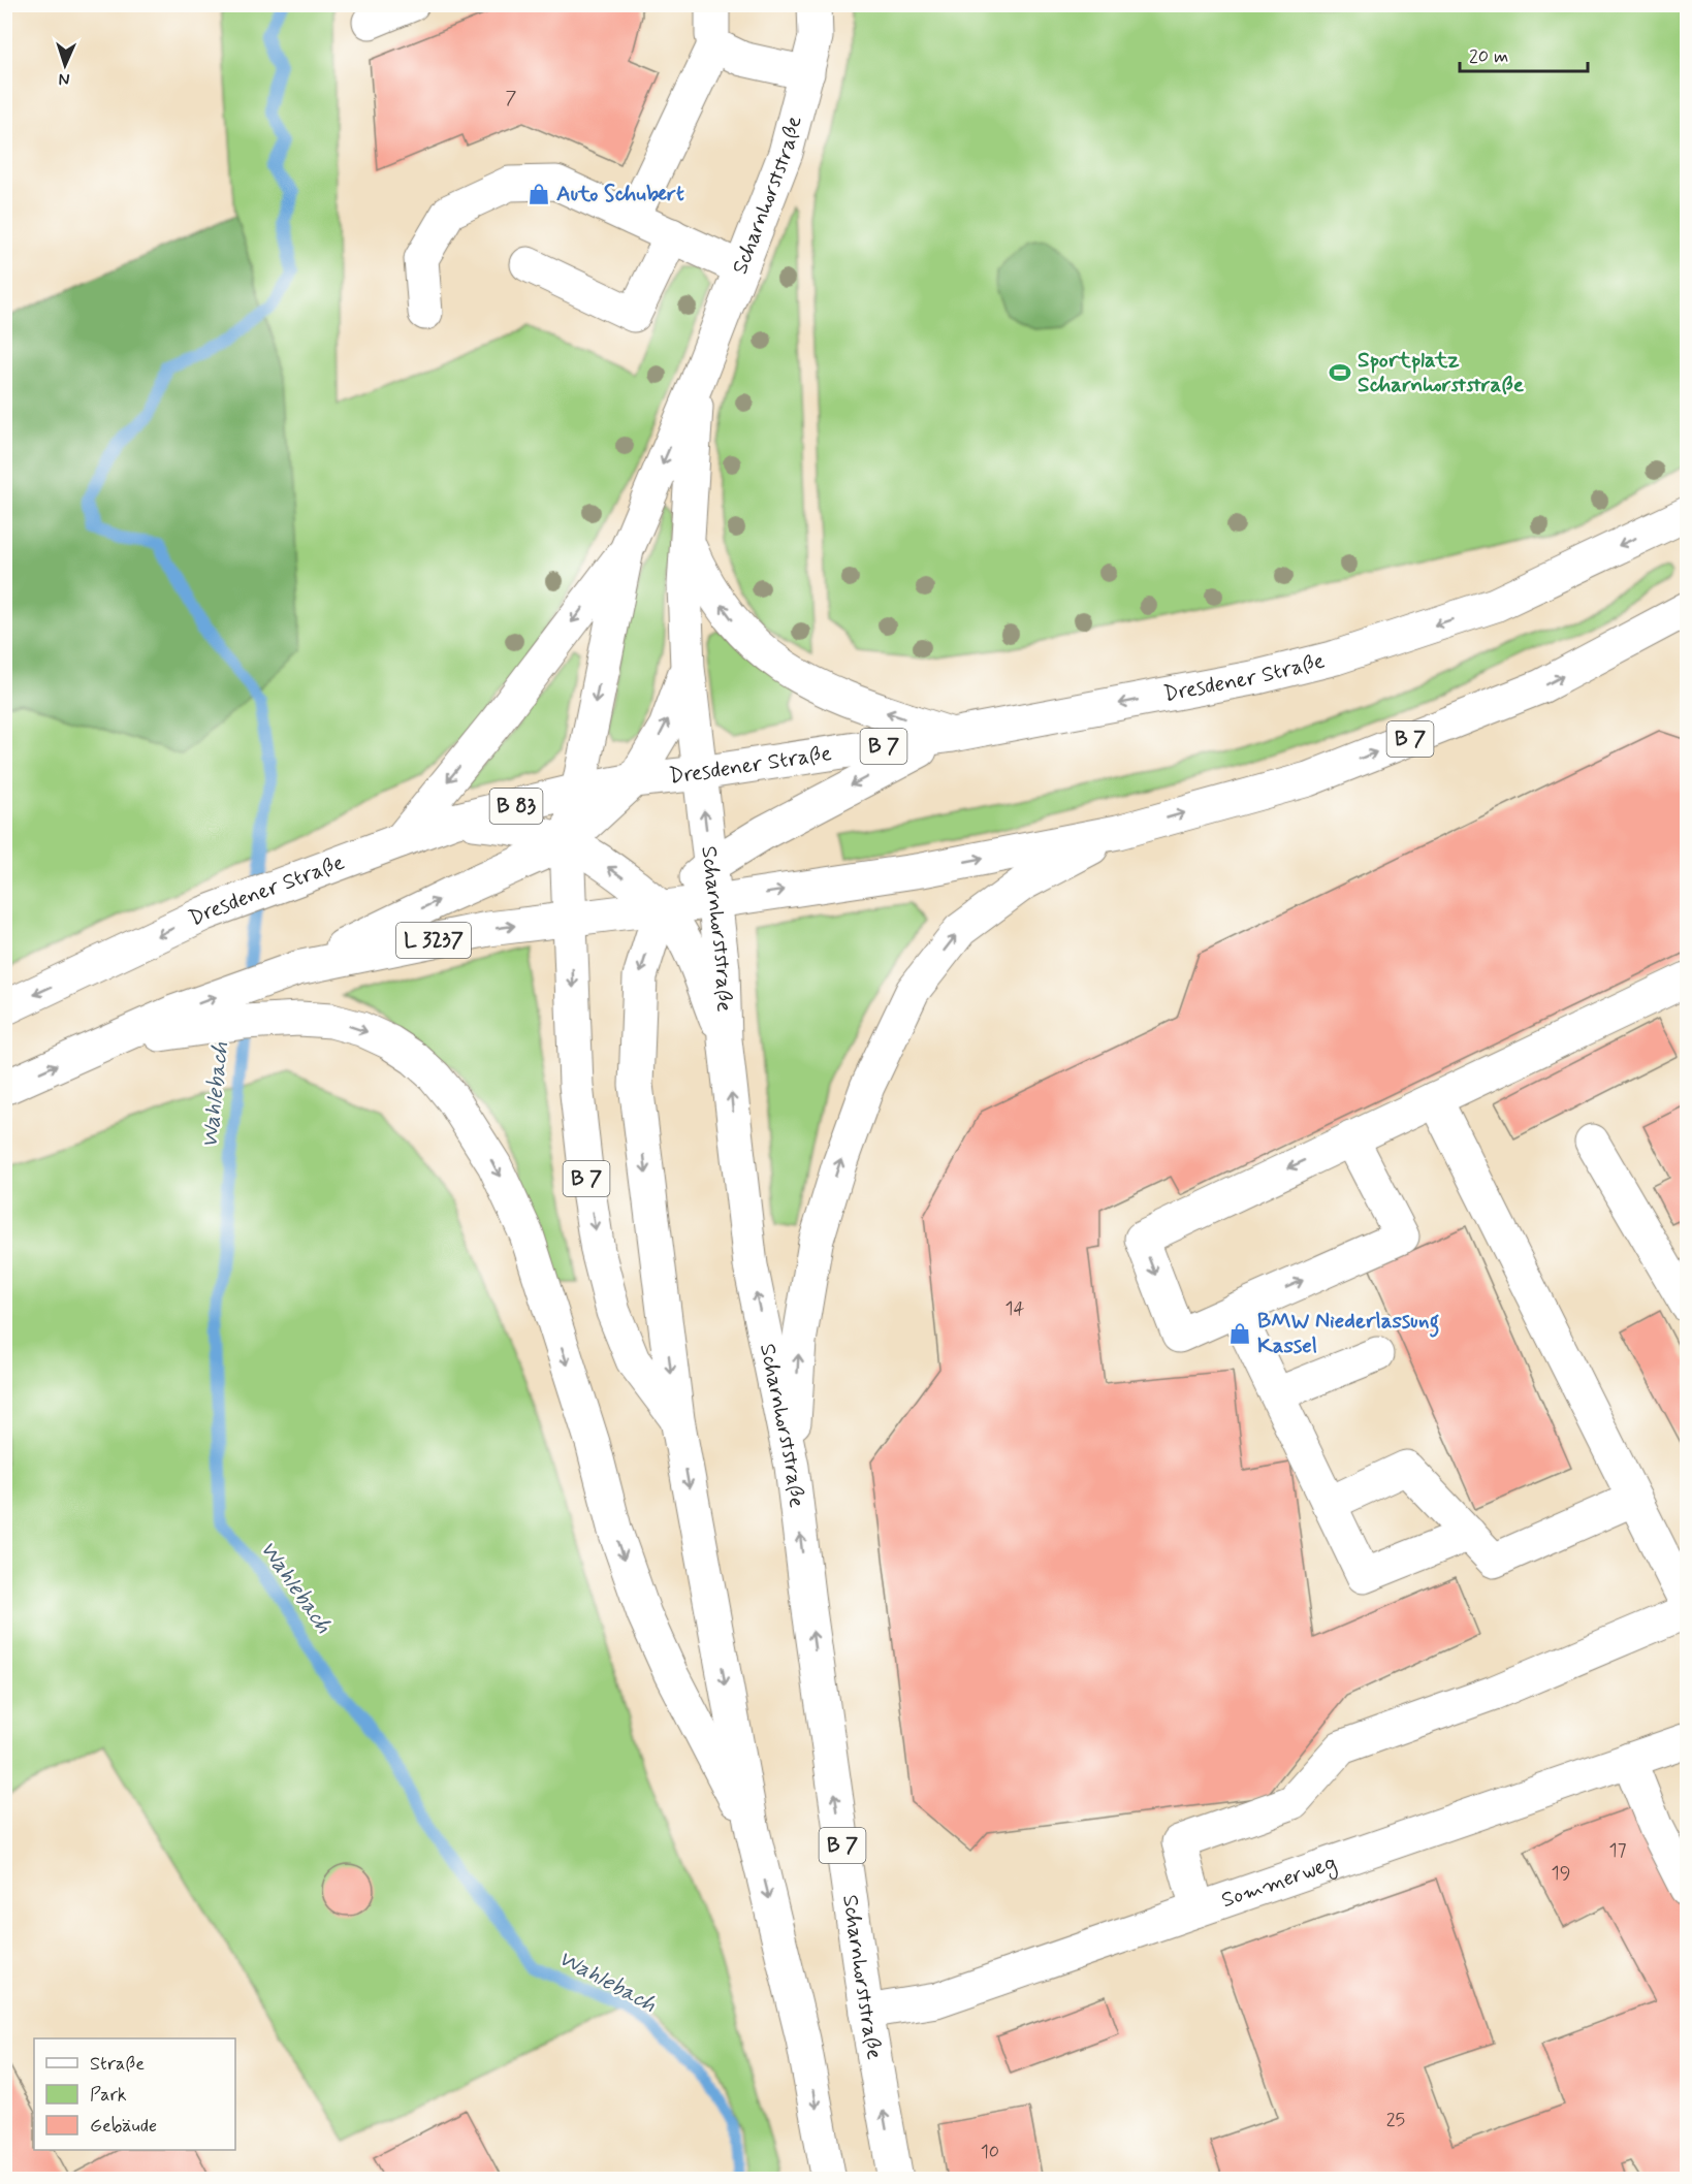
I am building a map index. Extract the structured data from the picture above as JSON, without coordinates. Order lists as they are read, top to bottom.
{
  "streets": {
    "main road": [
      "Scharnhorststraße",
      "Dresdener Straße",
      "B 7",
      "B 83",
      "L 3237",
      "Sommerweg"
    ]
  },
  "crossings": [
    ["Scharnhorststraße", "Dresdener Straße"],
    ["Scharnhorststraße", "B 7"],
    ["Scharnhorststraße", "L 3237"],
    ["Scharnhorststraße", "Sommerweg"],
    ["B 7", "L 3237"]
  ],
  "water": ["Wahlebach"],
  "places": {
    "shop": ["Auto Schubert", "BMW Niederlassung Kassel"],
    "sports": ["Sportplatz Scharnhorststraße"]
  },
  "house_numbers": [
    "7",
    "14",
    "17",
    "19",
    "25",
    "10"
  ],
  "legend": ["Straße", "Park", "Gebäude"],
  "scale_bar": "20 m",
  "north": "bottom"
}
